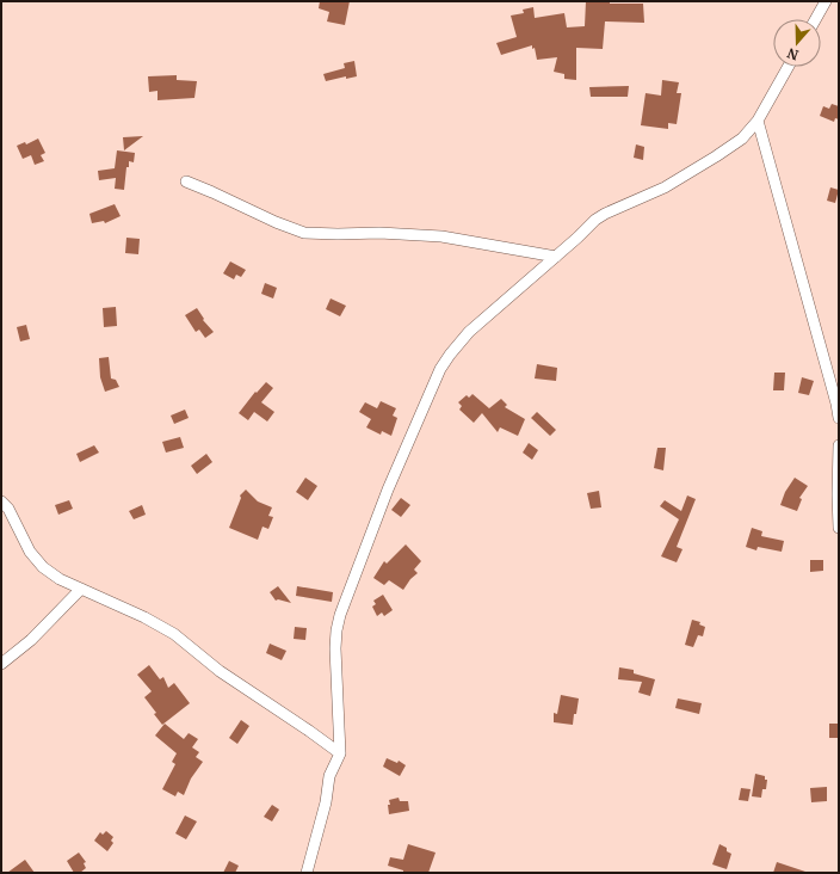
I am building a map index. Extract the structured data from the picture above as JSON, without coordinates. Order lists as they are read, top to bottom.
{
  "north": "bottom"
}
